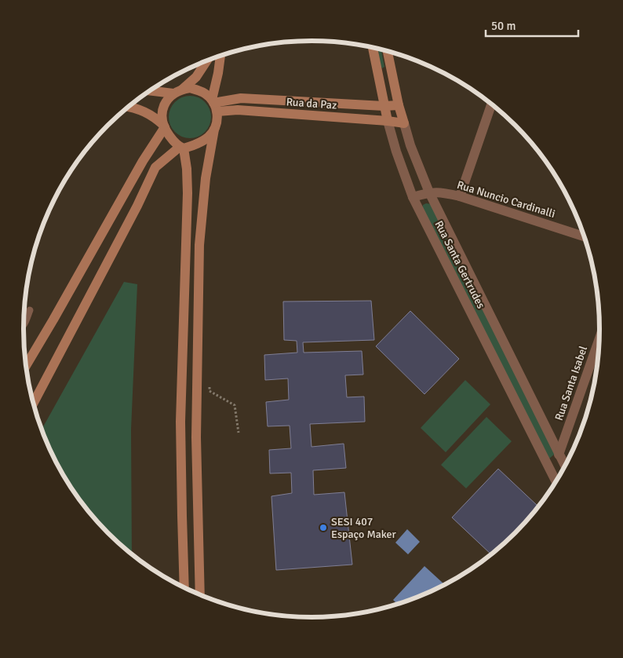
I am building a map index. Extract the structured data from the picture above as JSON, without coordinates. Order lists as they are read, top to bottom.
{
  "streets": {
    "street": [
      "Rua da Paz",
      "Rua Nuncio Cardinalli",
      "Rua Santa Gertrudes",
      "Rua Santa Isabel"
    ]
  },
  "crossings": [
    ["Rua da Paz", "Rua Santa Gertrudes"],
    ["Rua Nuncio Cardinalli", "Rua Santa Gertrudes"],
    ["Rua Santa Gertrudes", "Rua Santa Isabel"]
  ],
  "places": ["SESI 407 Espaço Maker"],
  "scale_bar": "50 m"
}
